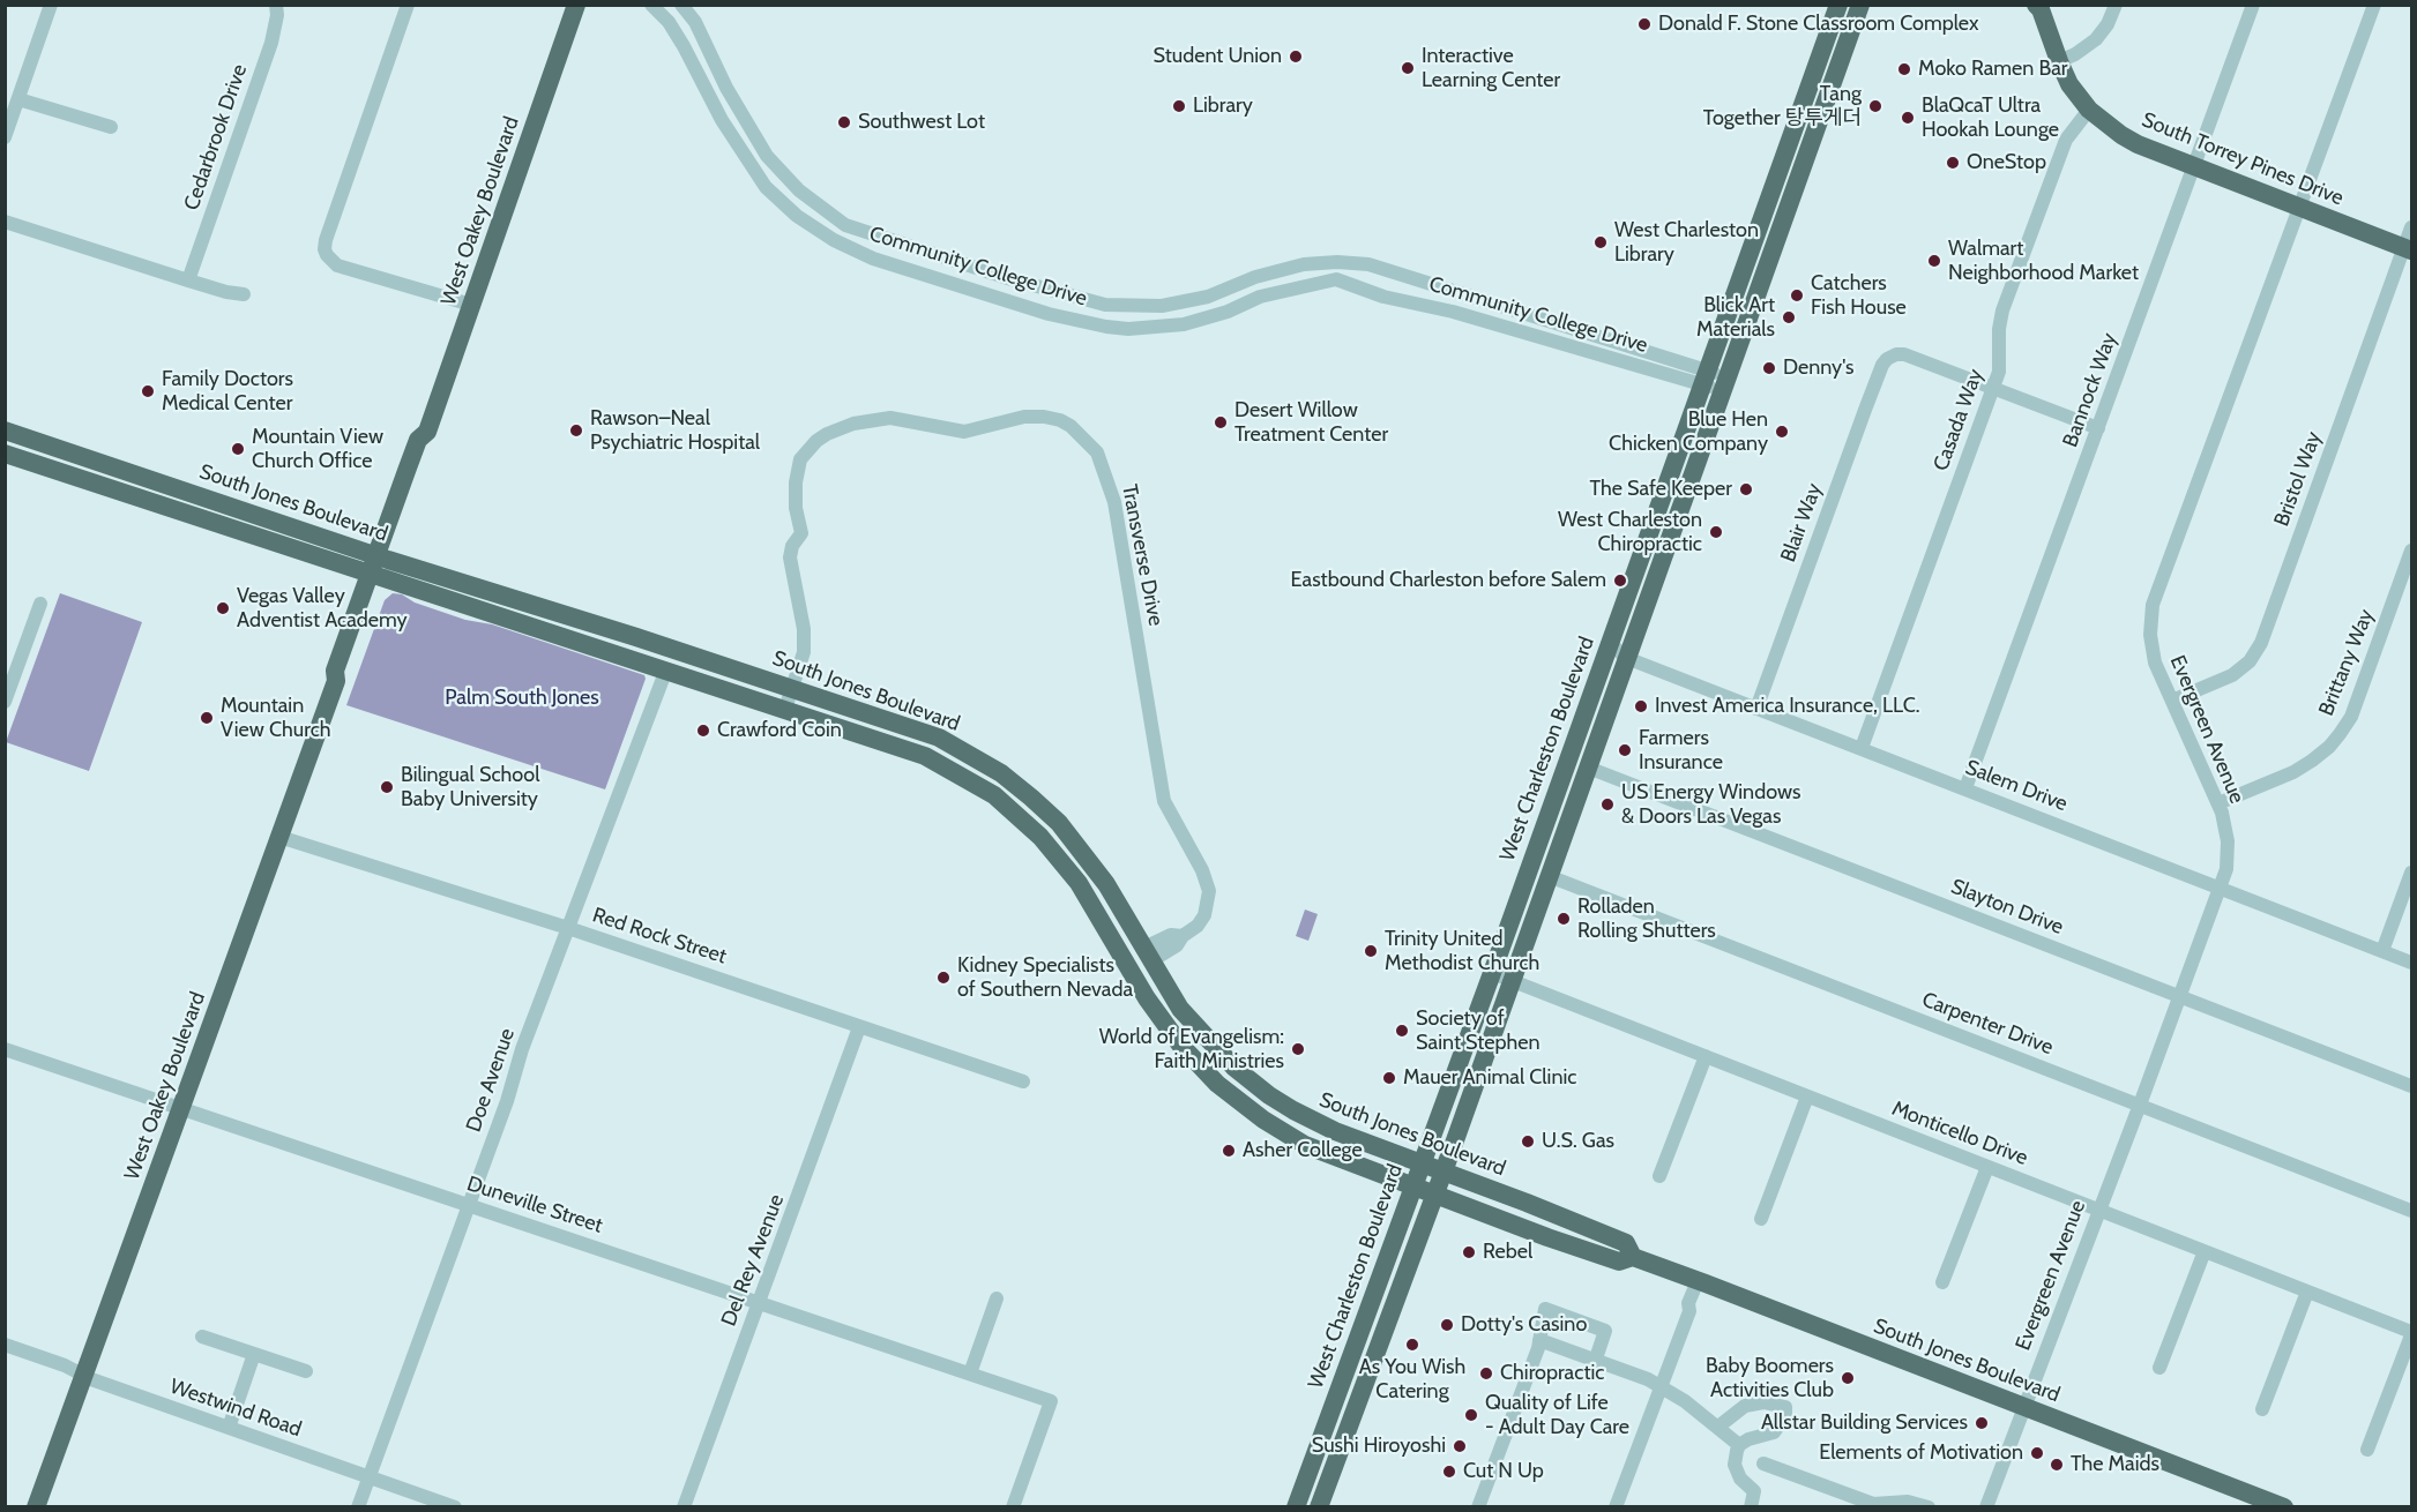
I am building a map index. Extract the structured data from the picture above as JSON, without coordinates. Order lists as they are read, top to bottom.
{
  "streets": {
    "main road": [
      "South Torrey Pines Drive",
      "West Oakey Boulevard",
      "South Jones Boulevard",
      "West Charleston Boulevard"
    ],
    "street": [
      "Cedarbrook Drive",
      "Community College Drive",
      "Bannock Way",
      "Casada Way",
      "Bristol Way",
      "Blair Way",
      "Transverse Drive",
      "Brittany Way",
      "Evergreen Avenue",
      "Salem Drive",
      "Slayton Drive",
      "Red Rock Street",
      "Carpenter Drive",
      "Doe Avenue",
      "Monticello Drive",
      "Duneville Street",
      "Del Rey Avenue",
      "Westwind Road"
    ]
  },
  "crossings": [
    ["South Torrey Pines Drive", "Bannock Way"],
    ["South Torrey Pines Drive", "Casada Way"],
    ["South Torrey Pines Drive", "Bristol Way"],
    ["South Torrey Pines Drive", "Evergreen Avenue"],
    ["West Oakey Boulevard", "South Jones Boulevard"],
    ["West Oakey Boulevard", "Red Rock Street"],
    ["West Oakey Boulevard", "Duneville Street"],
    ["West Oakey Boulevard", "Westwind Road"],
    ["Community College Drive", "West Charleston Boulevard"],
    ["Bannock Way", "Salem Drive"],
    ["Casada Way", "Blair Way"],
    ["Casada Way", "Salem Drive"],
    ["Bristol Way", "Evergreen Avenue"],
    ["South Jones Boulevard", "Transverse Drive"],
    ["South Jones Boulevard", "Evergreen Avenue"],
    ["South Jones Boulevard", "West Charleston Boulevard"],
    ["South Jones Boulevard", "Doe Avenue"],
    ["Blair Way", "Salem Drive"],
    ["Brittany Way", "Evergreen Avenue"],
    ["Evergreen Avenue", "Salem Drive"],
    ["Evergreen Avenue", "Slayton Drive"],
    ["Evergreen Avenue", "Carpenter Drive"],
    ["Evergreen Avenue", "Monticello Drive"],
    ["West Charleston Boulevard", "Salem Drive"],
    ["West Charleston Boulevard", "Monticello Drive"],
    ["Red Rock Street", "Doe Avenue"],
    ["Red Rock Street", "Del Rey Avenue"],
    ["Doe Avenue", "Duneville Street"],
    ["Doe Avenue", "Westwind Road"],
    ["Duneville Street", "Del Rey Avenue"]
  ],
  "parks": ["Palm South Jones"],
  "places": [
    "Donald F. Stone Classroom Complex",
    "Student Union",
    "Interactive Learning Center",
    "Moko Ramen Bar",
    "Library",
    "Tang Together 탕투게더",
    "BlaQcaT Ultra Hookah Lounge",
    "Southwest Lot",
    "OneStop",
    "West Charleston Library",
    "Walmart Neighborhood Market",
    "Catchers Fish House",
    "Blick Art Materials",
    "Denny's",
    "Family Doctors Medical Center",
    "Desert Willow Treatment Center",
    "Rawson–Neal Psychiatric Hospital",
    "Blue Hen Chicken Company",
    "Mountain View Church Office",
    "The Safe Keeper",
    "West Charleston Chiropractic",
    "Eastbound Charleston before Salem",
    "Vegas Valley Adventist Academy",
    "Invest America Insurance, LLC.",
    "Mountain View Church",
    "Crawford Coin",
    "Farmers Insurance",
    "Bilingual School Baby University",
    "US Energy Windows & Doors Las Vegas",
    "Rolladen Rolling Shutters",
    "Trinity United Methodist Church",
    "Kidney Specialists of Southern Nevada",
    "Society of Saint Stephen",
    "World of Evangelism: Faith Ministries",
    "Mauer Animal Clinic",
    "U.S. Gas",
    "Asher College",
    "Rebel",
    "Dotty's Casino",
    "As You Wish Catering",
    "Chiropractic",
    "Baby Boomers Activities Club",
    "Quality of Life - Adult Day Care",
    "Allstar Building Services",
    "Sushi Hiroyoshi",
    "Elements of Motivation",
    "The Maids",
    "Cut N Up"
  ]
}
